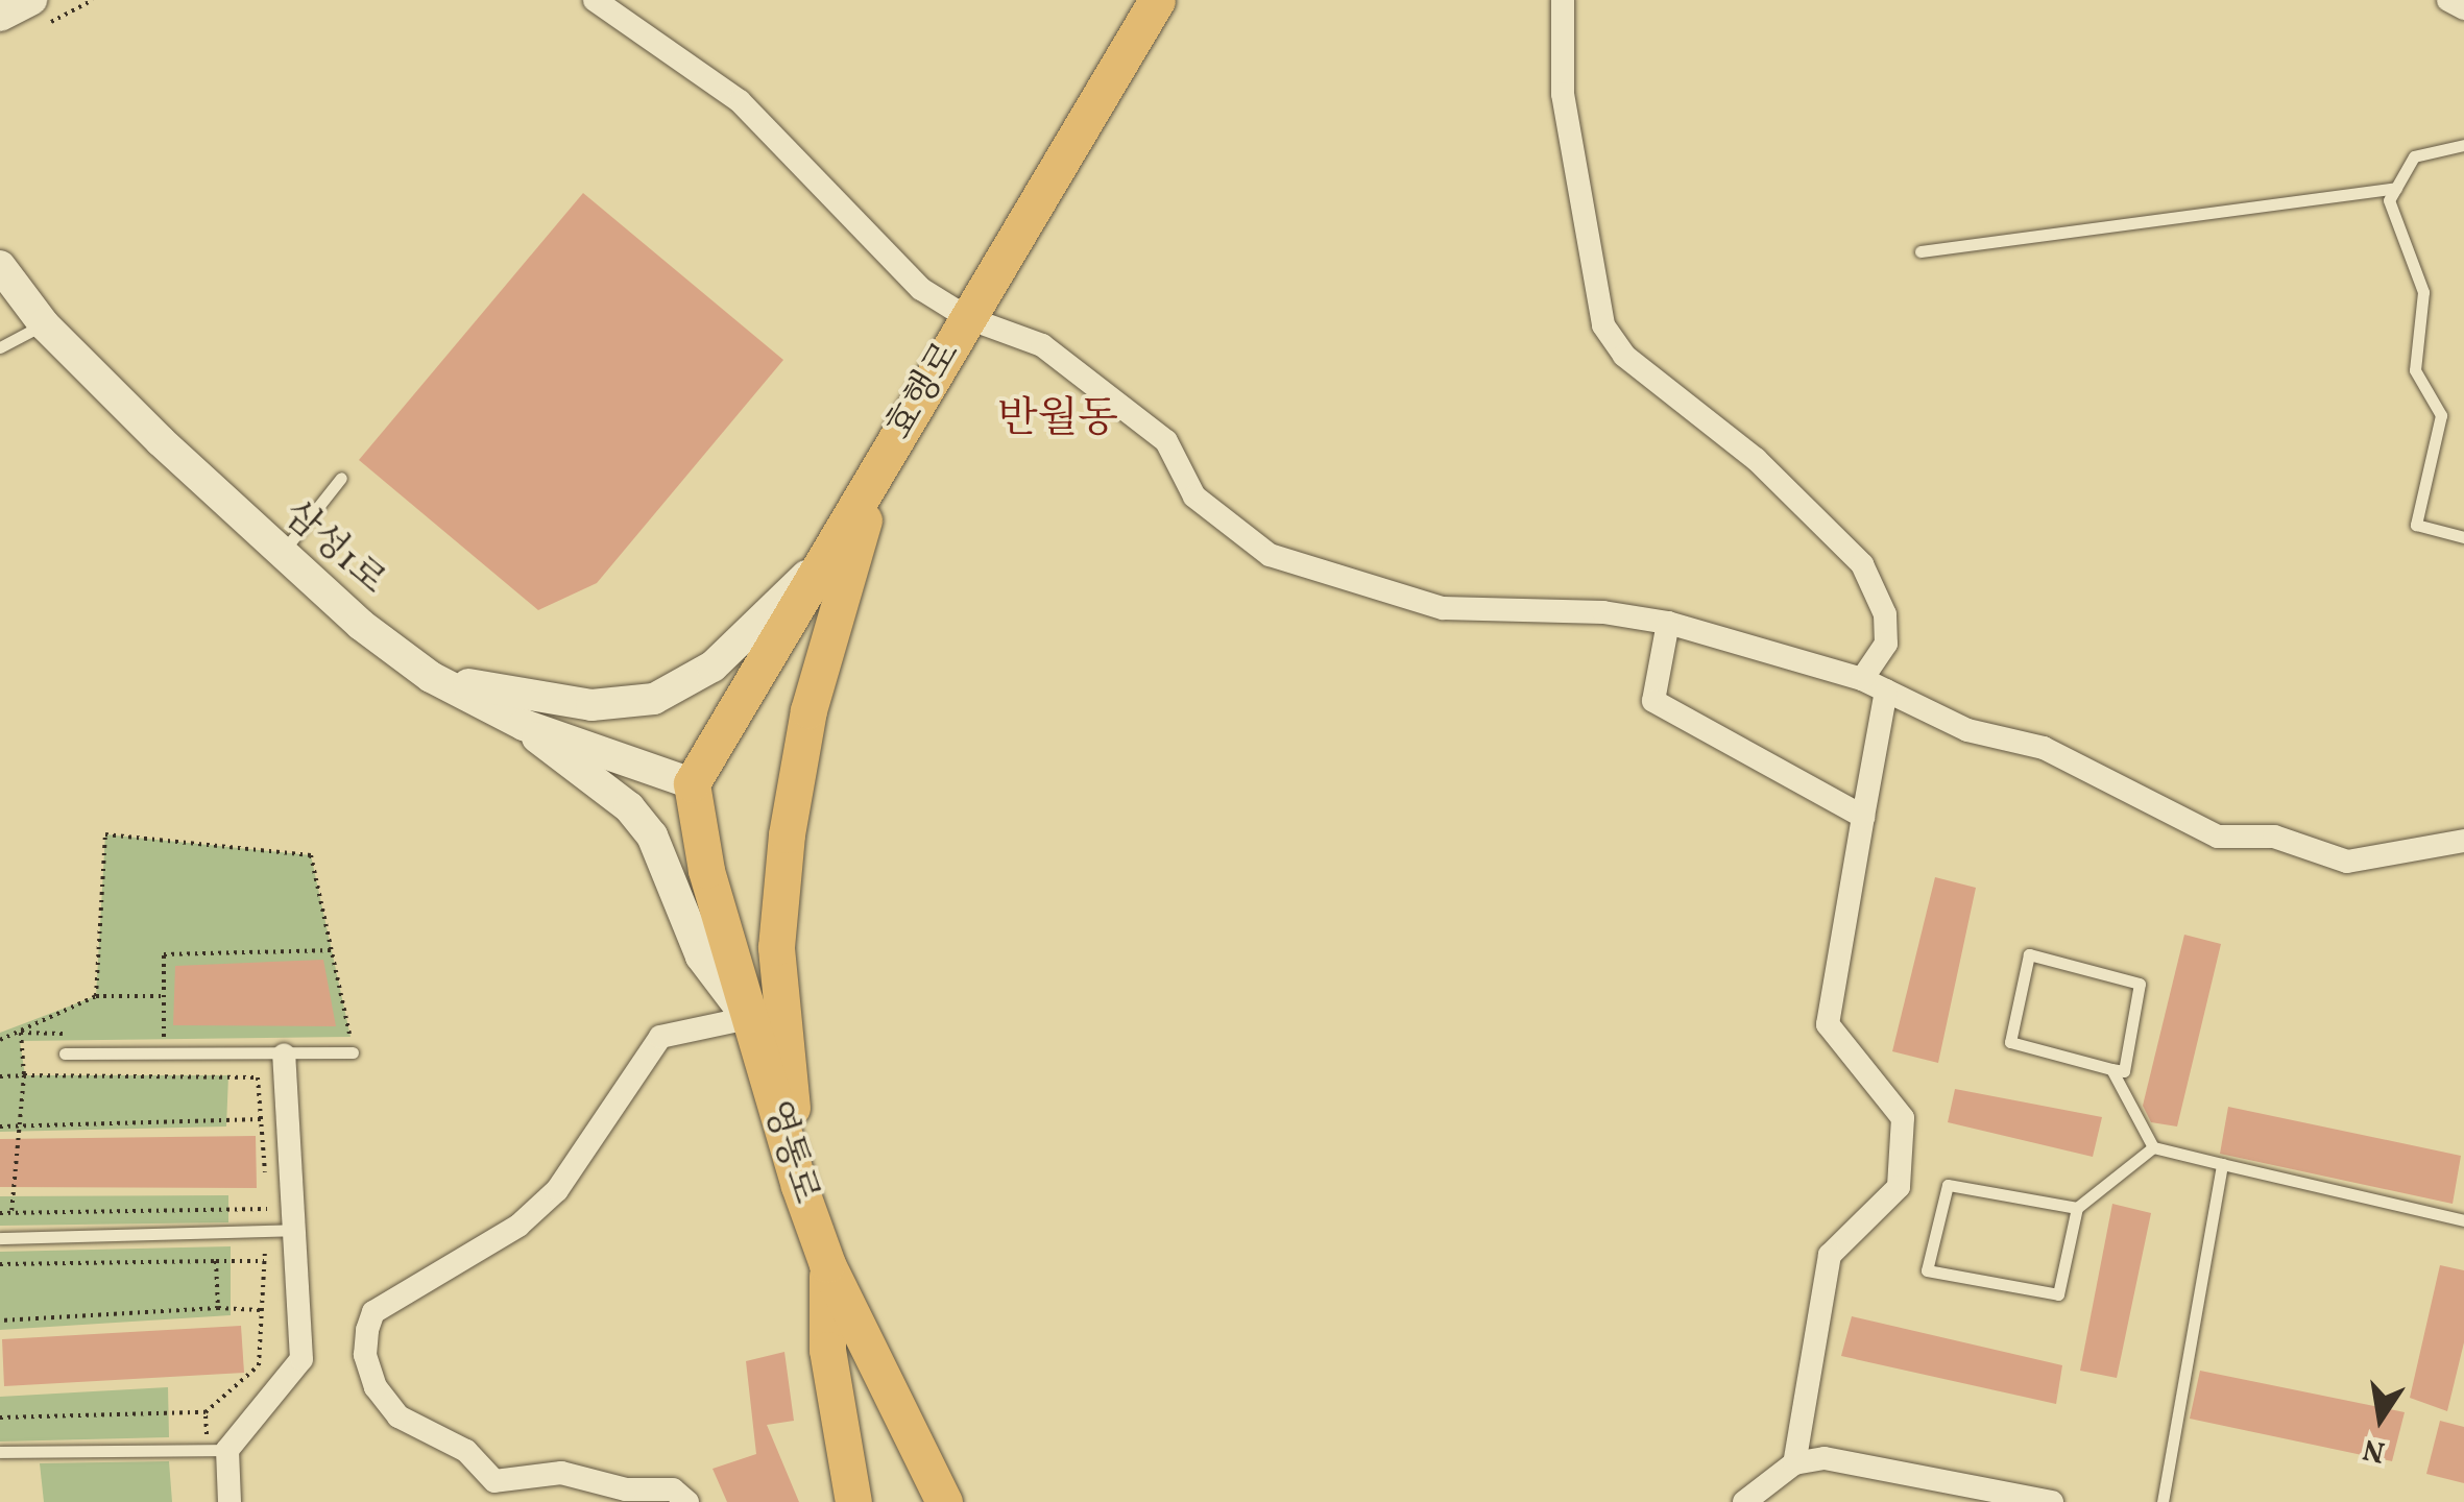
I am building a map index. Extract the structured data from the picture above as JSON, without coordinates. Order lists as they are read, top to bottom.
{
  "streets": {
    "main road": ["효행로", "삼성1로", "영통로"]
  },
  "crossings": [
    ["효행로", "삼성1로"],
    ["효행로", "영통로"],
    ["삼성1로", "영통로"]
  ],
  "districts": ["반월동"],
  "north": "bottom"
}
